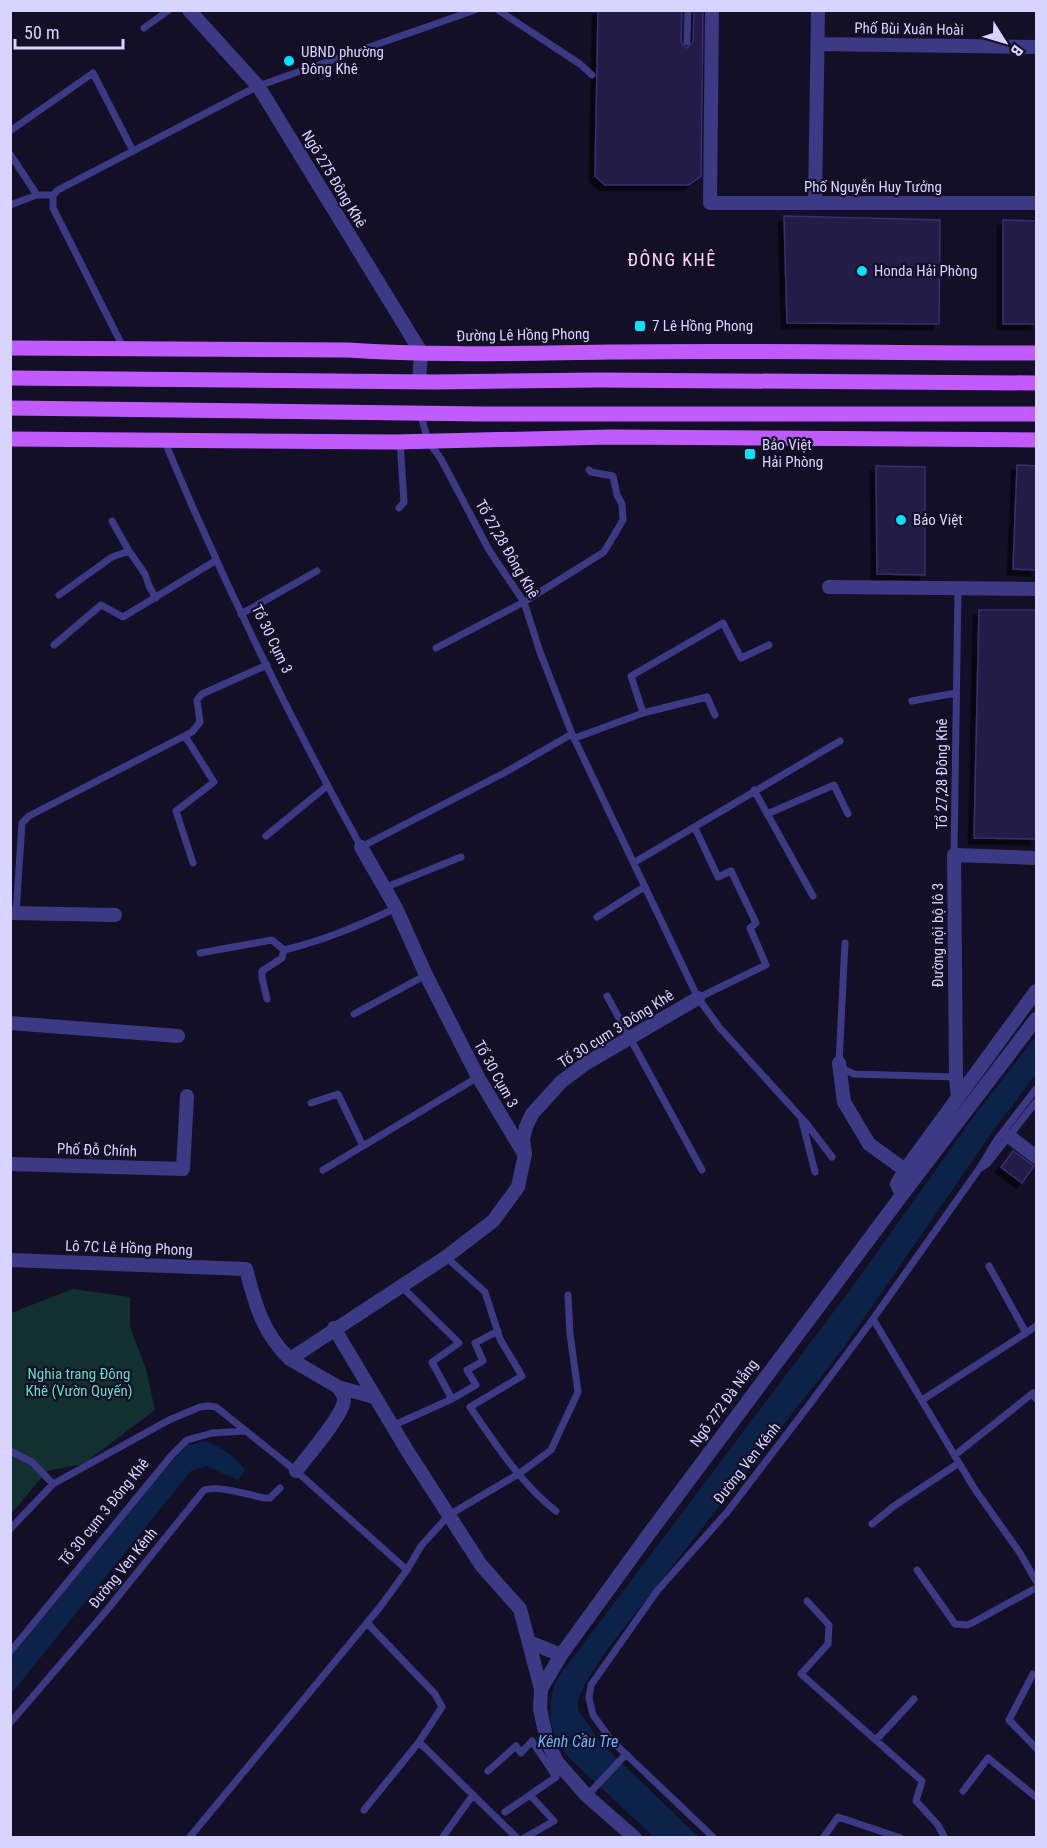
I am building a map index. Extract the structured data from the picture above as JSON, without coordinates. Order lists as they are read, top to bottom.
{
  "streets": {
    "main road": ["Đường Lê Hồng Phong"],
    "street": [
      "Phố Bùi Xuân Hoài",
      "Ngõ 275 Đông Khê",
      "Phố Nguyễn Huy Tưởng",
      "Tổ 30 Cụm 3",
      "Đường nội bộ lô 3",
      "Tổ 30 cụm 3 Đông Khê",
      "Phố Đỗ Chính",
      "Lô 7C Lê Hồng Phong",
      "Ngõ 272 Đà Nẵng"
    ],
    "lane": ["Tổ 27,28 Đông Khê", "Đường Ven Kênh"]
  },
  "crossings": [
    ["Ngõ 275 Đông Khê", "Đường Lê Hồng Phong"],
    ["Tổ 27,28 Đông Khê", "Đường nội bộ lô 3"],
    ["Tổ 27,28 Đông Khê", "Tổ 30 cụm 3 Đông Khê"],
    ["Tổ 30 Cụm 3", "Tổ 30 cụm 3 Đông Khê"],
    ["Tổ 30 cụm 3 Đông Khê", "Lô 7C Lê Hồng Phong"]
  ],
  "districts": ["ĐÔNG KHÊ"],
  "water": ["Kênh Cầu Tre"],
  "parks": ["Nghia trang Đông Khê (Vườn Quyến)"],
  "places": {
    "other": ["UBND phường Đông Khê", "Honda Hải Phòng", "Bảo Việt"],
    "transit": ["7 Lê Hồng Phong", "Bảo Việt Hải Phòng"]
  },
  "scale_bar": "50 m",
  "north": "bottom right"
}
